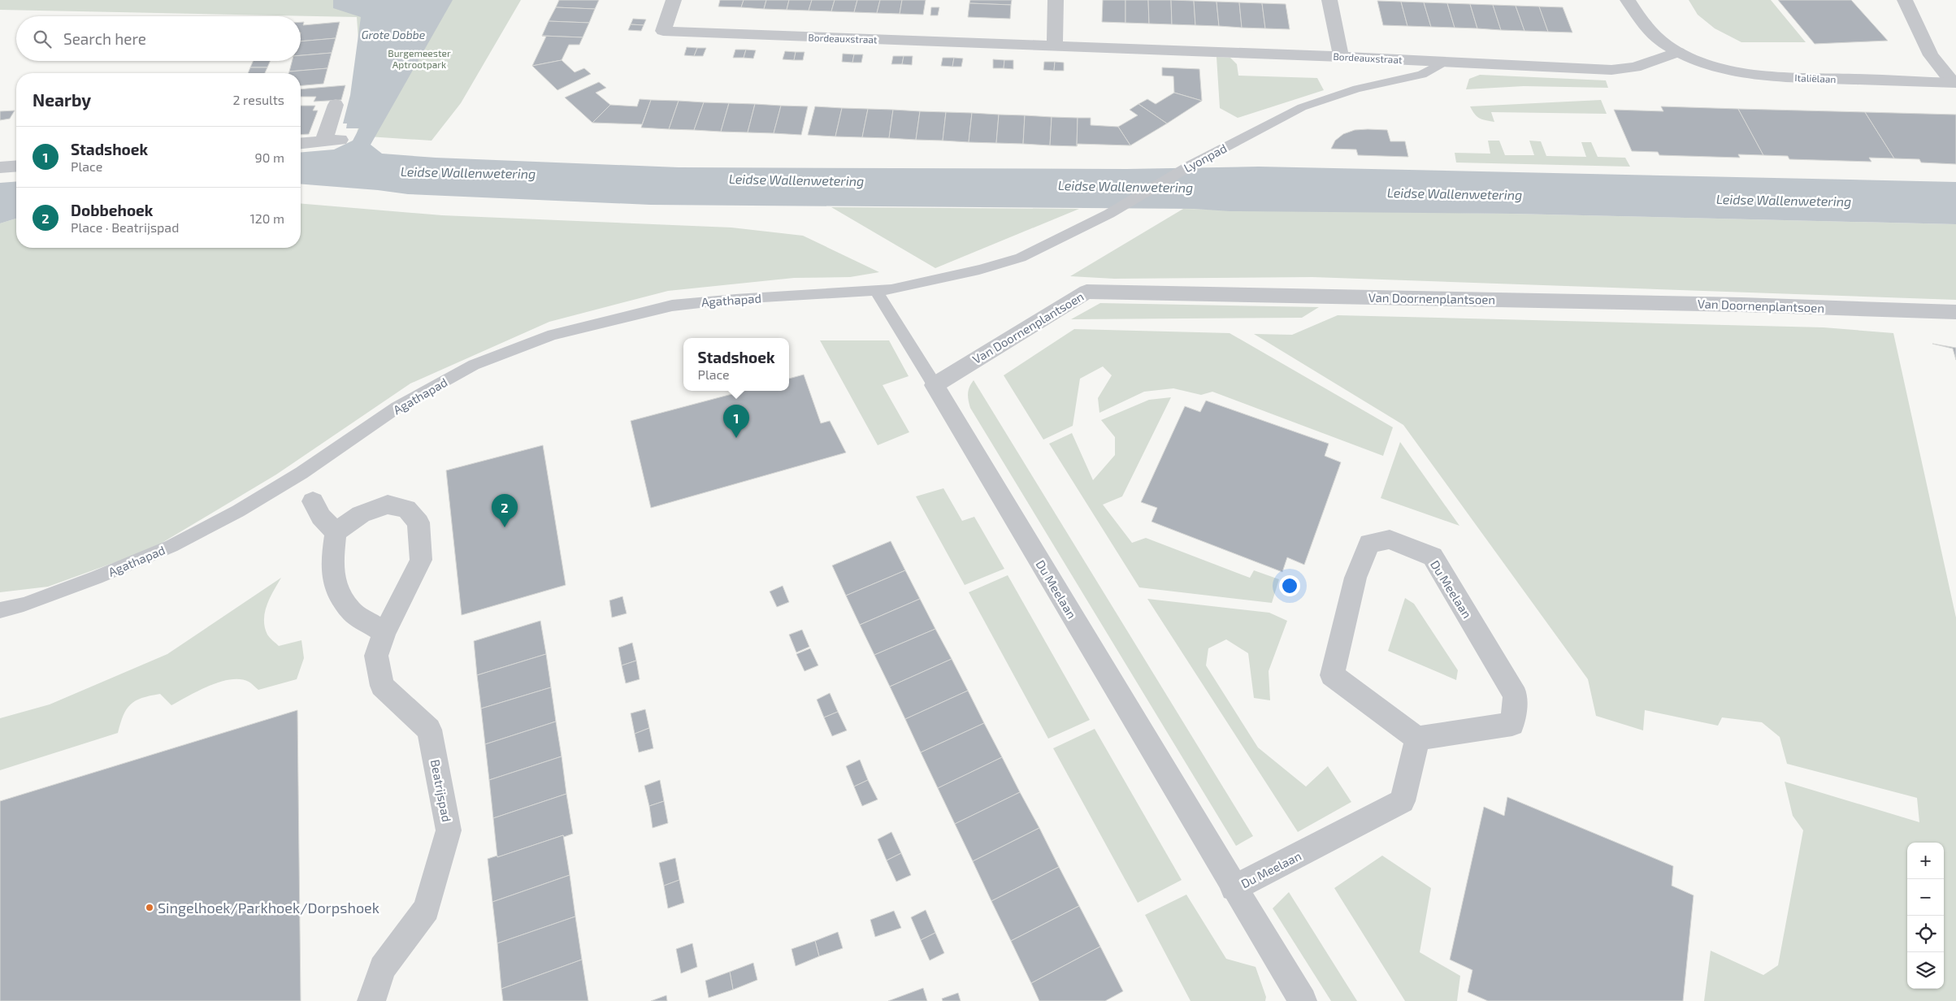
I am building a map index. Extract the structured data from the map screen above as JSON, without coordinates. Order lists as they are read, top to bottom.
{
  "streets": {
    "street": [
      "Bordeauxstraat",
      "Italiëlaan",
      "Van Doornenplantsoen",
      "Du Meelaan",
      "Beatrijspad"
    ],
    "lane": ["Lyonpad", "Agathapad"]
  },
  "crossings": [
    ["Bordeauxstraat", "Italiëlaan"],
    ["Bordeauxstraat", "Lyonpad"],
    ["Lyonpad", "Agathapad"],
    ["Lyonpad", "Du Meelaan"],
    ["Van Doornenplantsoen", "Du Meelaan"],
    ["Agathapad", "Du Meelaan"]
  ],
  "water": ["Grote Dobbe", "Leidse Wallenwetering"],
  "parks": ["Burgemeester Aptrootpark"],
  "places": ["Singelhoek/Parkhoek/Dorpshoek"],
  "page": {
    "search": "Search here",
    "heading": ["Nearby", "2 results"],
    "list": [
      {
        "mark": "1",
        "name": "Stadshoek",
        "note": "Place",
        "value": "90 m"
      },
      {
        "mark": "2",
        "name": "Dobbehoek",
        "note": "Place · Beatrijspad",
        "value": "120 m"
      }
    ],
    "popup": ["Stadshoek", "Place"],
    "pins": ["1", "2"],
    "map_buttons": ["+", "−"]
  }
}
